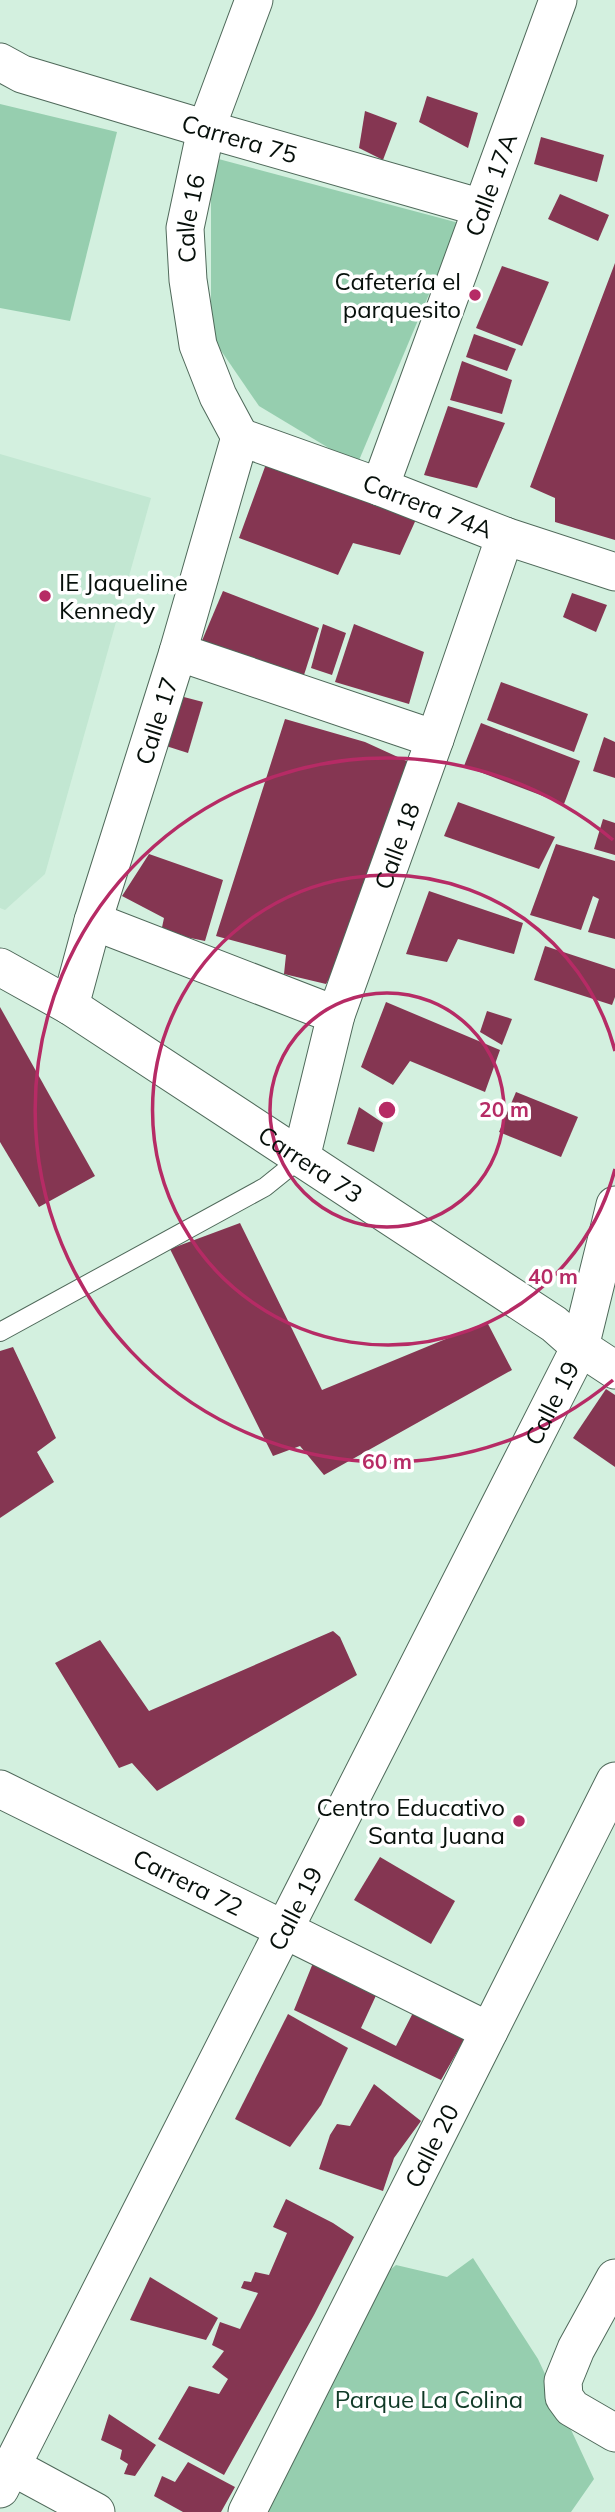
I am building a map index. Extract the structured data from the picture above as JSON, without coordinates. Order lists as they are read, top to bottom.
{
  "streets": {
    "street": [
      "Carrera 75",
      "Calle 17A",
      "Calle 16",
      "Carrera 74A",
      "Calle 17",
      "Calle 18",
      "Carrera 73",
      "Calle 19",
      "Carrera 72",
      "Calle 20"
    ]
  },
  "crossings": [
    ["Carrera 75", "Calle 17A"],
    ["Carrera 75", "Calle 16"],
    ["Calle 17A", "Carrera 74A"],
    ["Calle 16", "Carrera 74A"],
    ["Calle 16", "Calle 17"],
    ["Carrera 74A", "Calle 17"],
    ["Carrera 74A", "Calle 18"],
    ["Calle 17", "Carrera 73"],
    ["Calle 18", "Carrera 73"],
    ["Carrera 73", "Calle 19"],
    ["Calle 19", "Carrera 72"],
    ["Carrera 72", "Calle 20"]
  ],
  "parks": ["Parque La Colina"],
  "places": ["Cafetería el parquesito", "IE Jaqueline Kennedy", "Centro Educativo Santa Juana"],
  "rings": ["20 m", "40 m", "60 m"]
}
